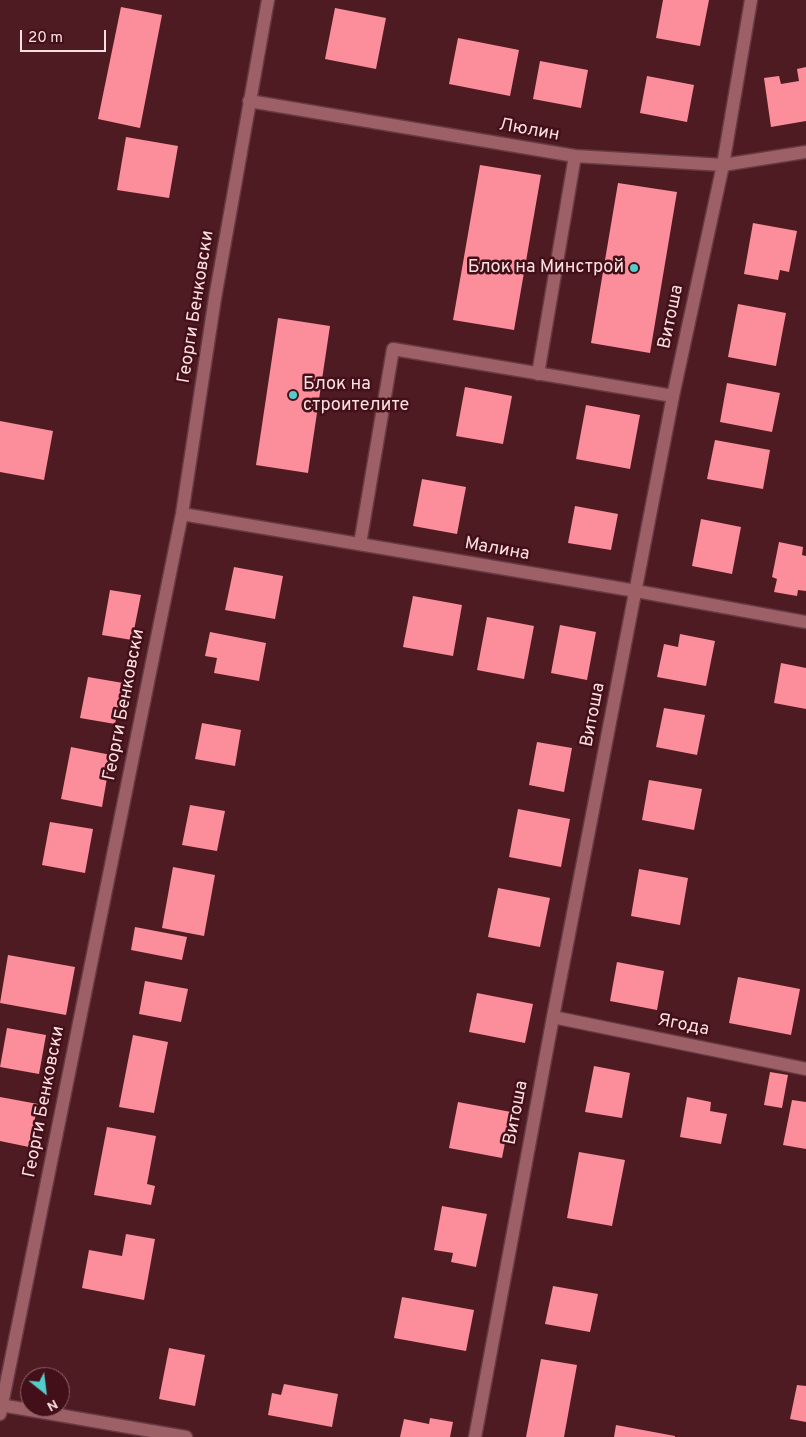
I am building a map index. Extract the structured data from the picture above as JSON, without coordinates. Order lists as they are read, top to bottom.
{
  "streets": {
    "street": [
      "Люлин",
      "Георги Бенковски",
      "Витоша",
      "Малина",
      "Ягода"
    ]
  },
  "crossings": [
    ["Люлин", "Георги Бенковски"],
    ["Люлин", "Витоша"],
    ["Георги Бенковски", "Малина"],
    ["Витоша", "Малина"],
    ["Витоша", "Ягода"]
  ],
  "places": ["Блок на Минстрой", "Блок на строителите"],
  "scale_bar": "20 m",
  "north": "bottom right"
}
